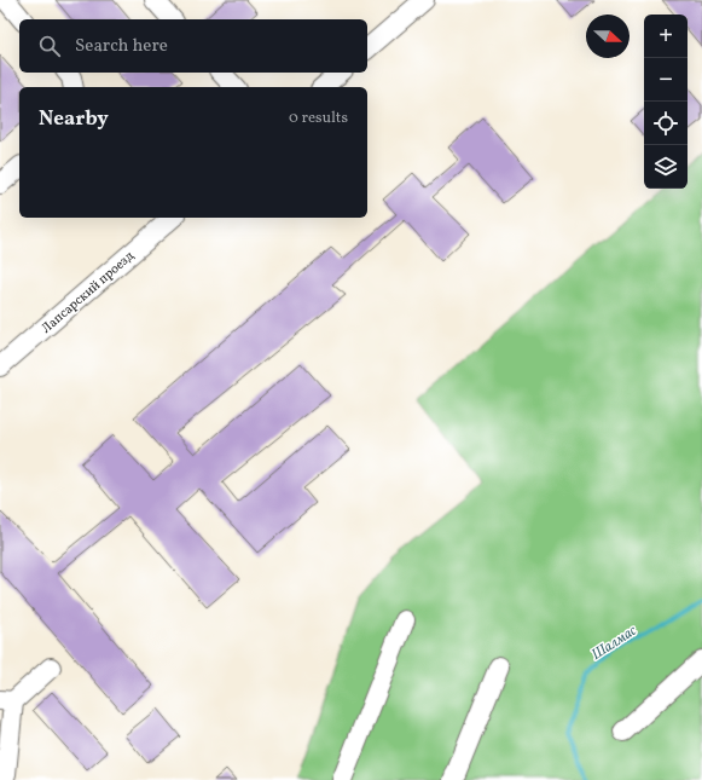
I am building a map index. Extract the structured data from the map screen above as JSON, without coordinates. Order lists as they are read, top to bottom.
{
  "streets": {
    "street": ["Лапсарский проезд"]
  },
  "water": ["Шалмас"],
  "north": "right",
  "page": {
    "map_buttons": ["+", "−"],
    "search": "Search here",
    "heading": ["Nearby", "0 results"]
  }
}
